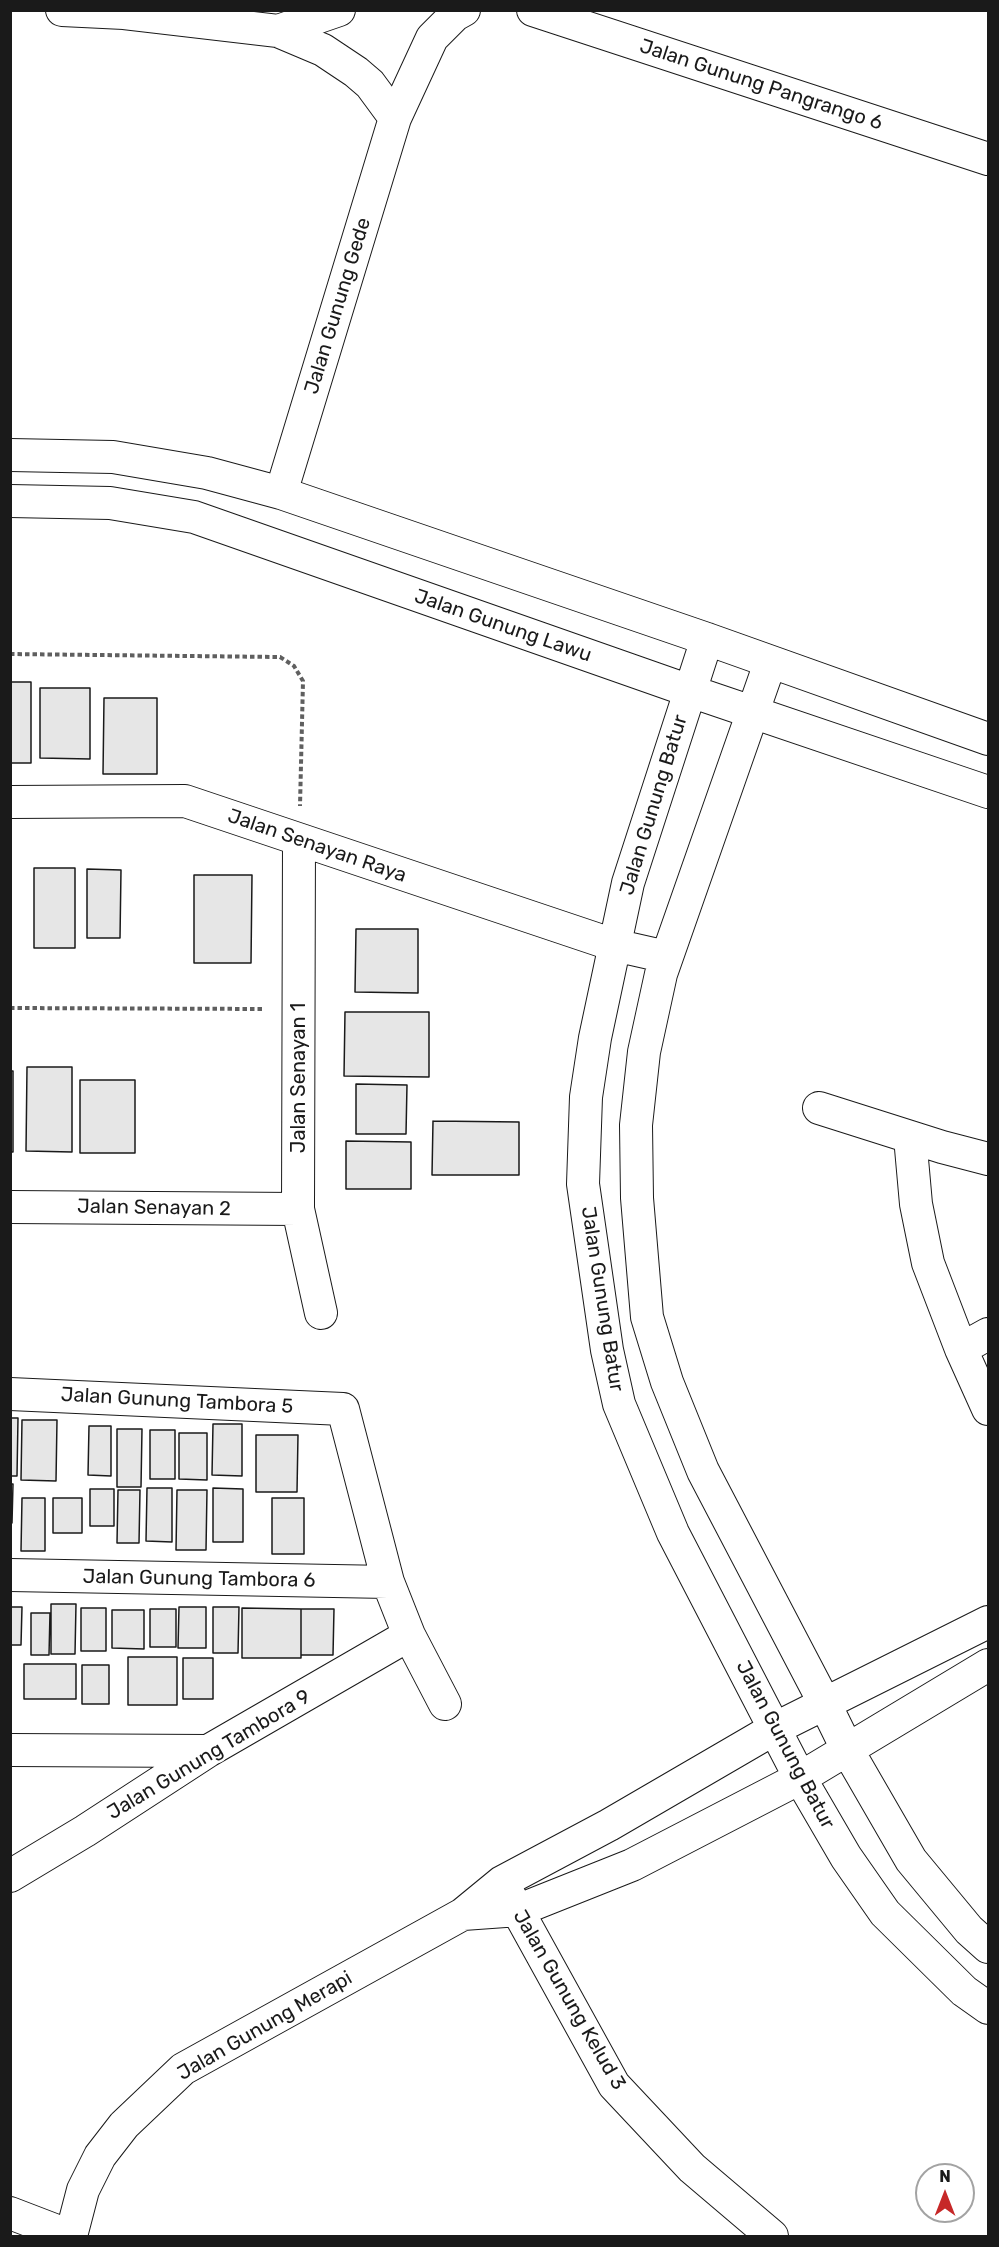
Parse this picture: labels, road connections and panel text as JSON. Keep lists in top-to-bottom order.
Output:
{
  "streets": {
    "street": [
      "Jalan Gunung Pangrango 6",
      "Jalan Gunung Gede",
      "Jalan Gunung Lawu",
      "Jalan Gunung Batur",
      "Jalan Senayan Raya",
      "Jalan Senayan 1",
      "Jalan Senayan 2",
      "Jalan Gunung Tambora 5",
      "Jalan Gunung Tambora 6",
      "Jalan Gunung Tambora 9",
      "Jalan Gunung Kelud 3",
      "Jalan Gunung Merapi"
    ]
  },
  "crossings": [
    ["Jalan Gunung Lawu", "Jalan Gunung Batur"],
    ["Jalan Gunung Batur", "Jalan Senayan Raya"],
    ["Jalan Gunung Batur", "Jalan Gunung Merapi"],
    ["Jalan Senayan Raya", "Jalan Senayan 1"],
    ["Jalan Senayan 1", "Jalan Senayan 2"],
    ["Jalan Gunung Tambora 5", "Jalan Gunung Tambora 6"],
    ["Jalan Gunung Kelud 3", "Jalan Gunung Merapi"]
  ],
  "north": "top"
}
